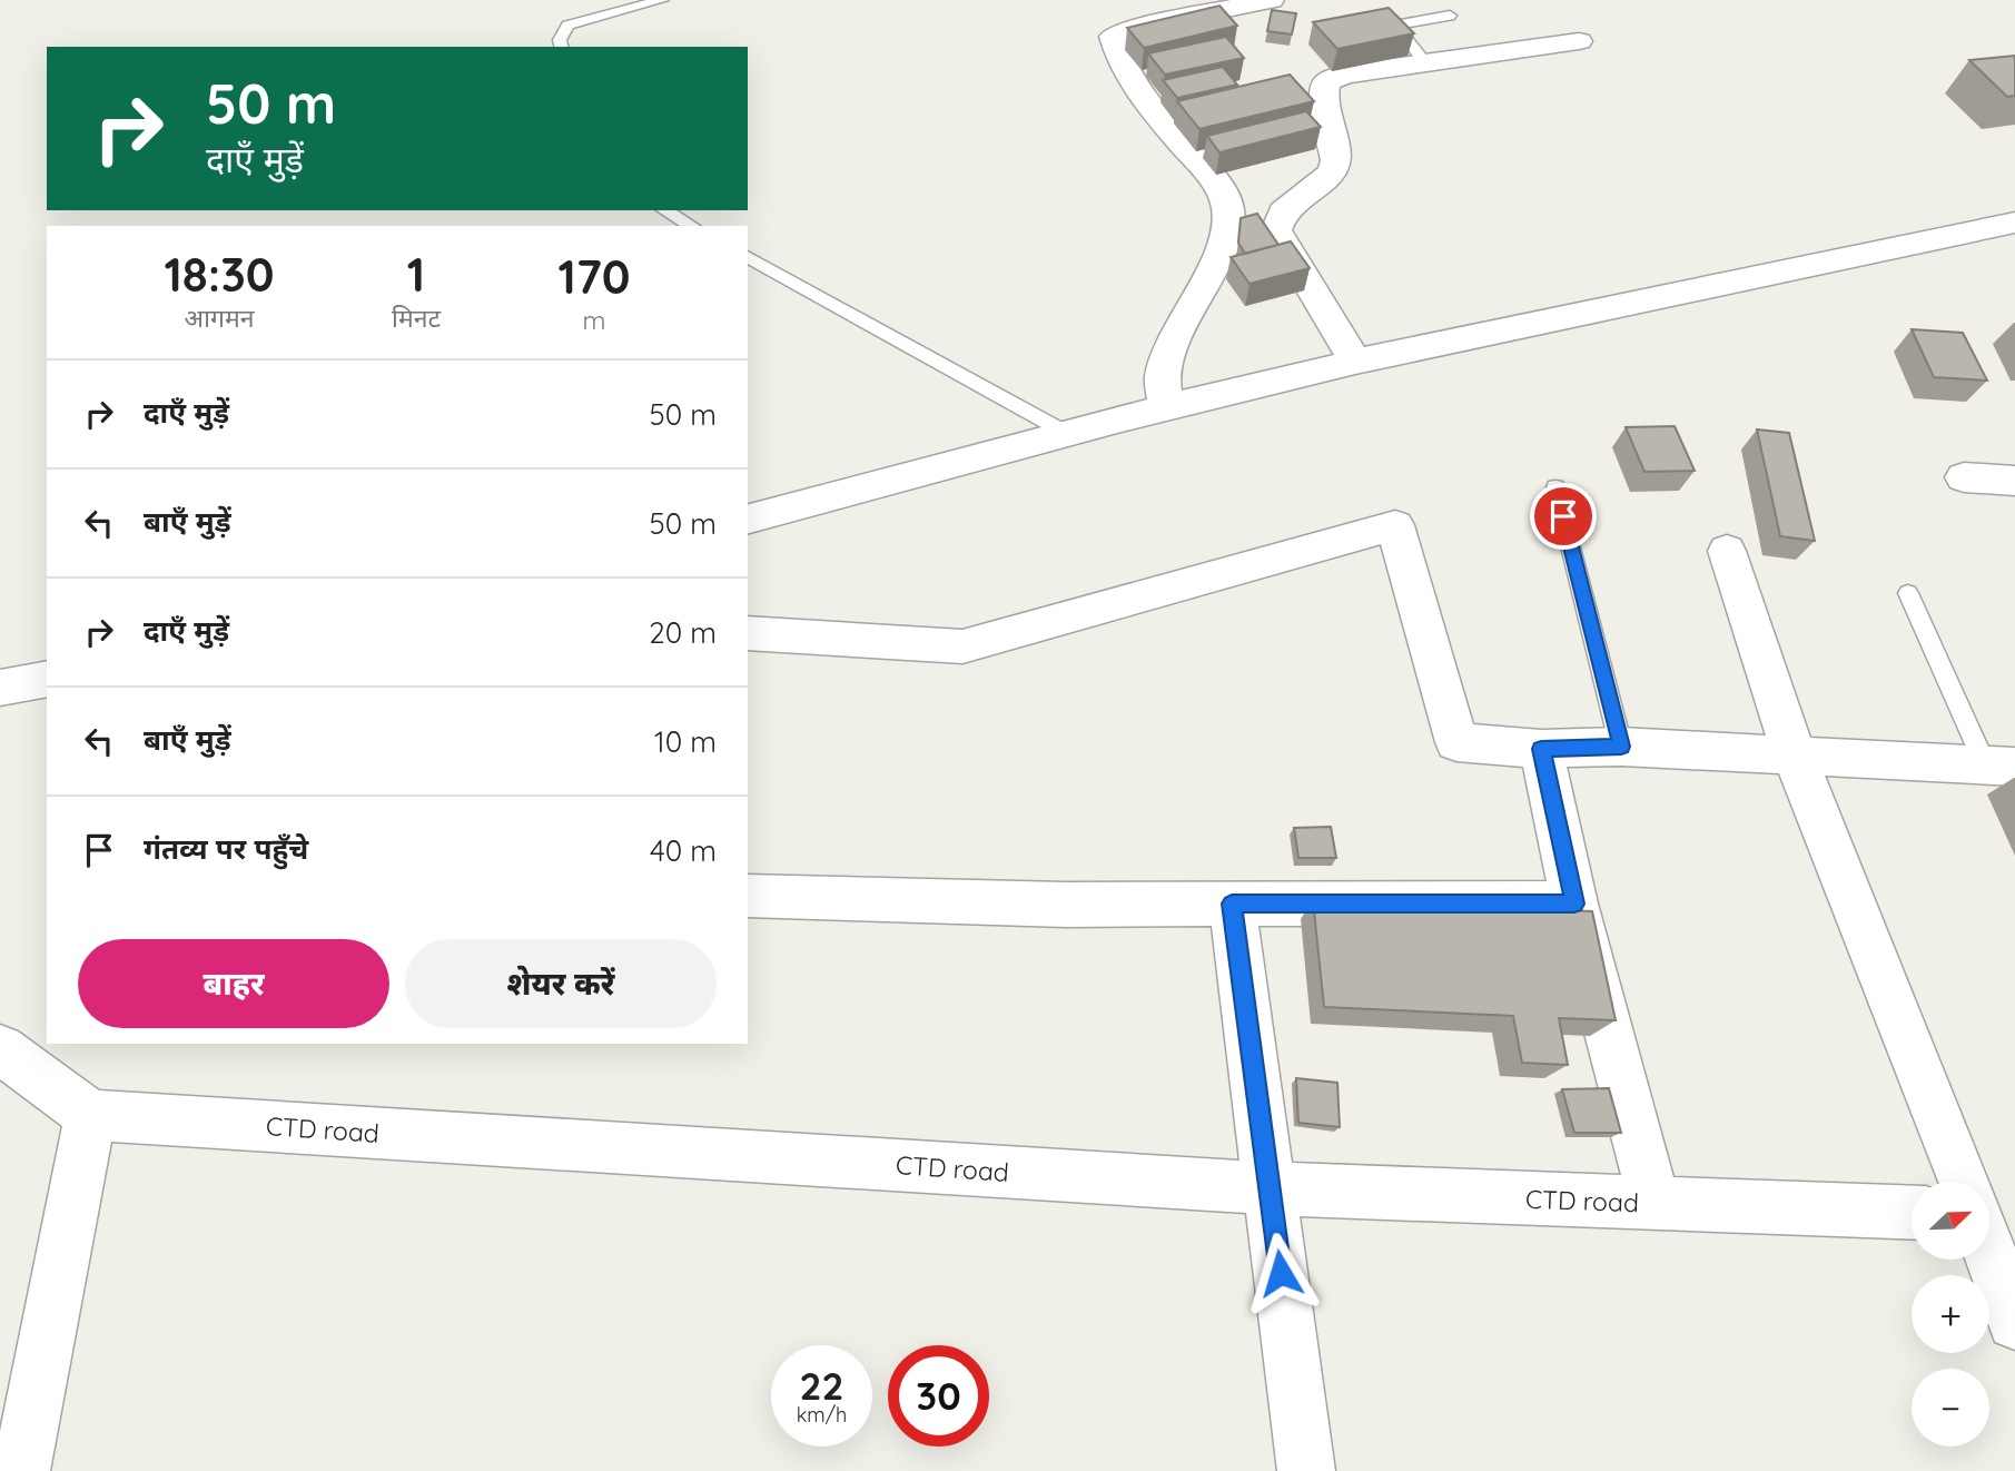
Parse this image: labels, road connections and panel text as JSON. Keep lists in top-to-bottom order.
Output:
{
  "streets": {
    "street": ["CTD road"]
  },
  "north": "top right",
  "page": {
    "turn": ["50 m", "दाएँ मुड़ें"],
    "eta": [
      "18:30",
      "आगमन",
      "1",
      "मिनट",
      "170",
      "m"
    ],
    "list": [
      {
        "name": "दाएँ मुड़ें",
        "value": "50 m"
      },
      {
        "name": "बाएँ मुड़ें",
        "value": "50 m"
      },
      {
        "name": "दाएँ मुड़ें",
        "value": "20 m"
      },
      {
        "name": "बाएँ मुड़ें",
        "value": "10 m"
      },
      {
        "name": "गंतव्य पर पहुँचे",
        "value": "40 m"
      }
    ],
    "buttons": ["बाहर", "शेयर करें"],
    "map_buttons": ["+", "−"],
    "speed": "22 km/h",
    "limit": "30"
  }
}
